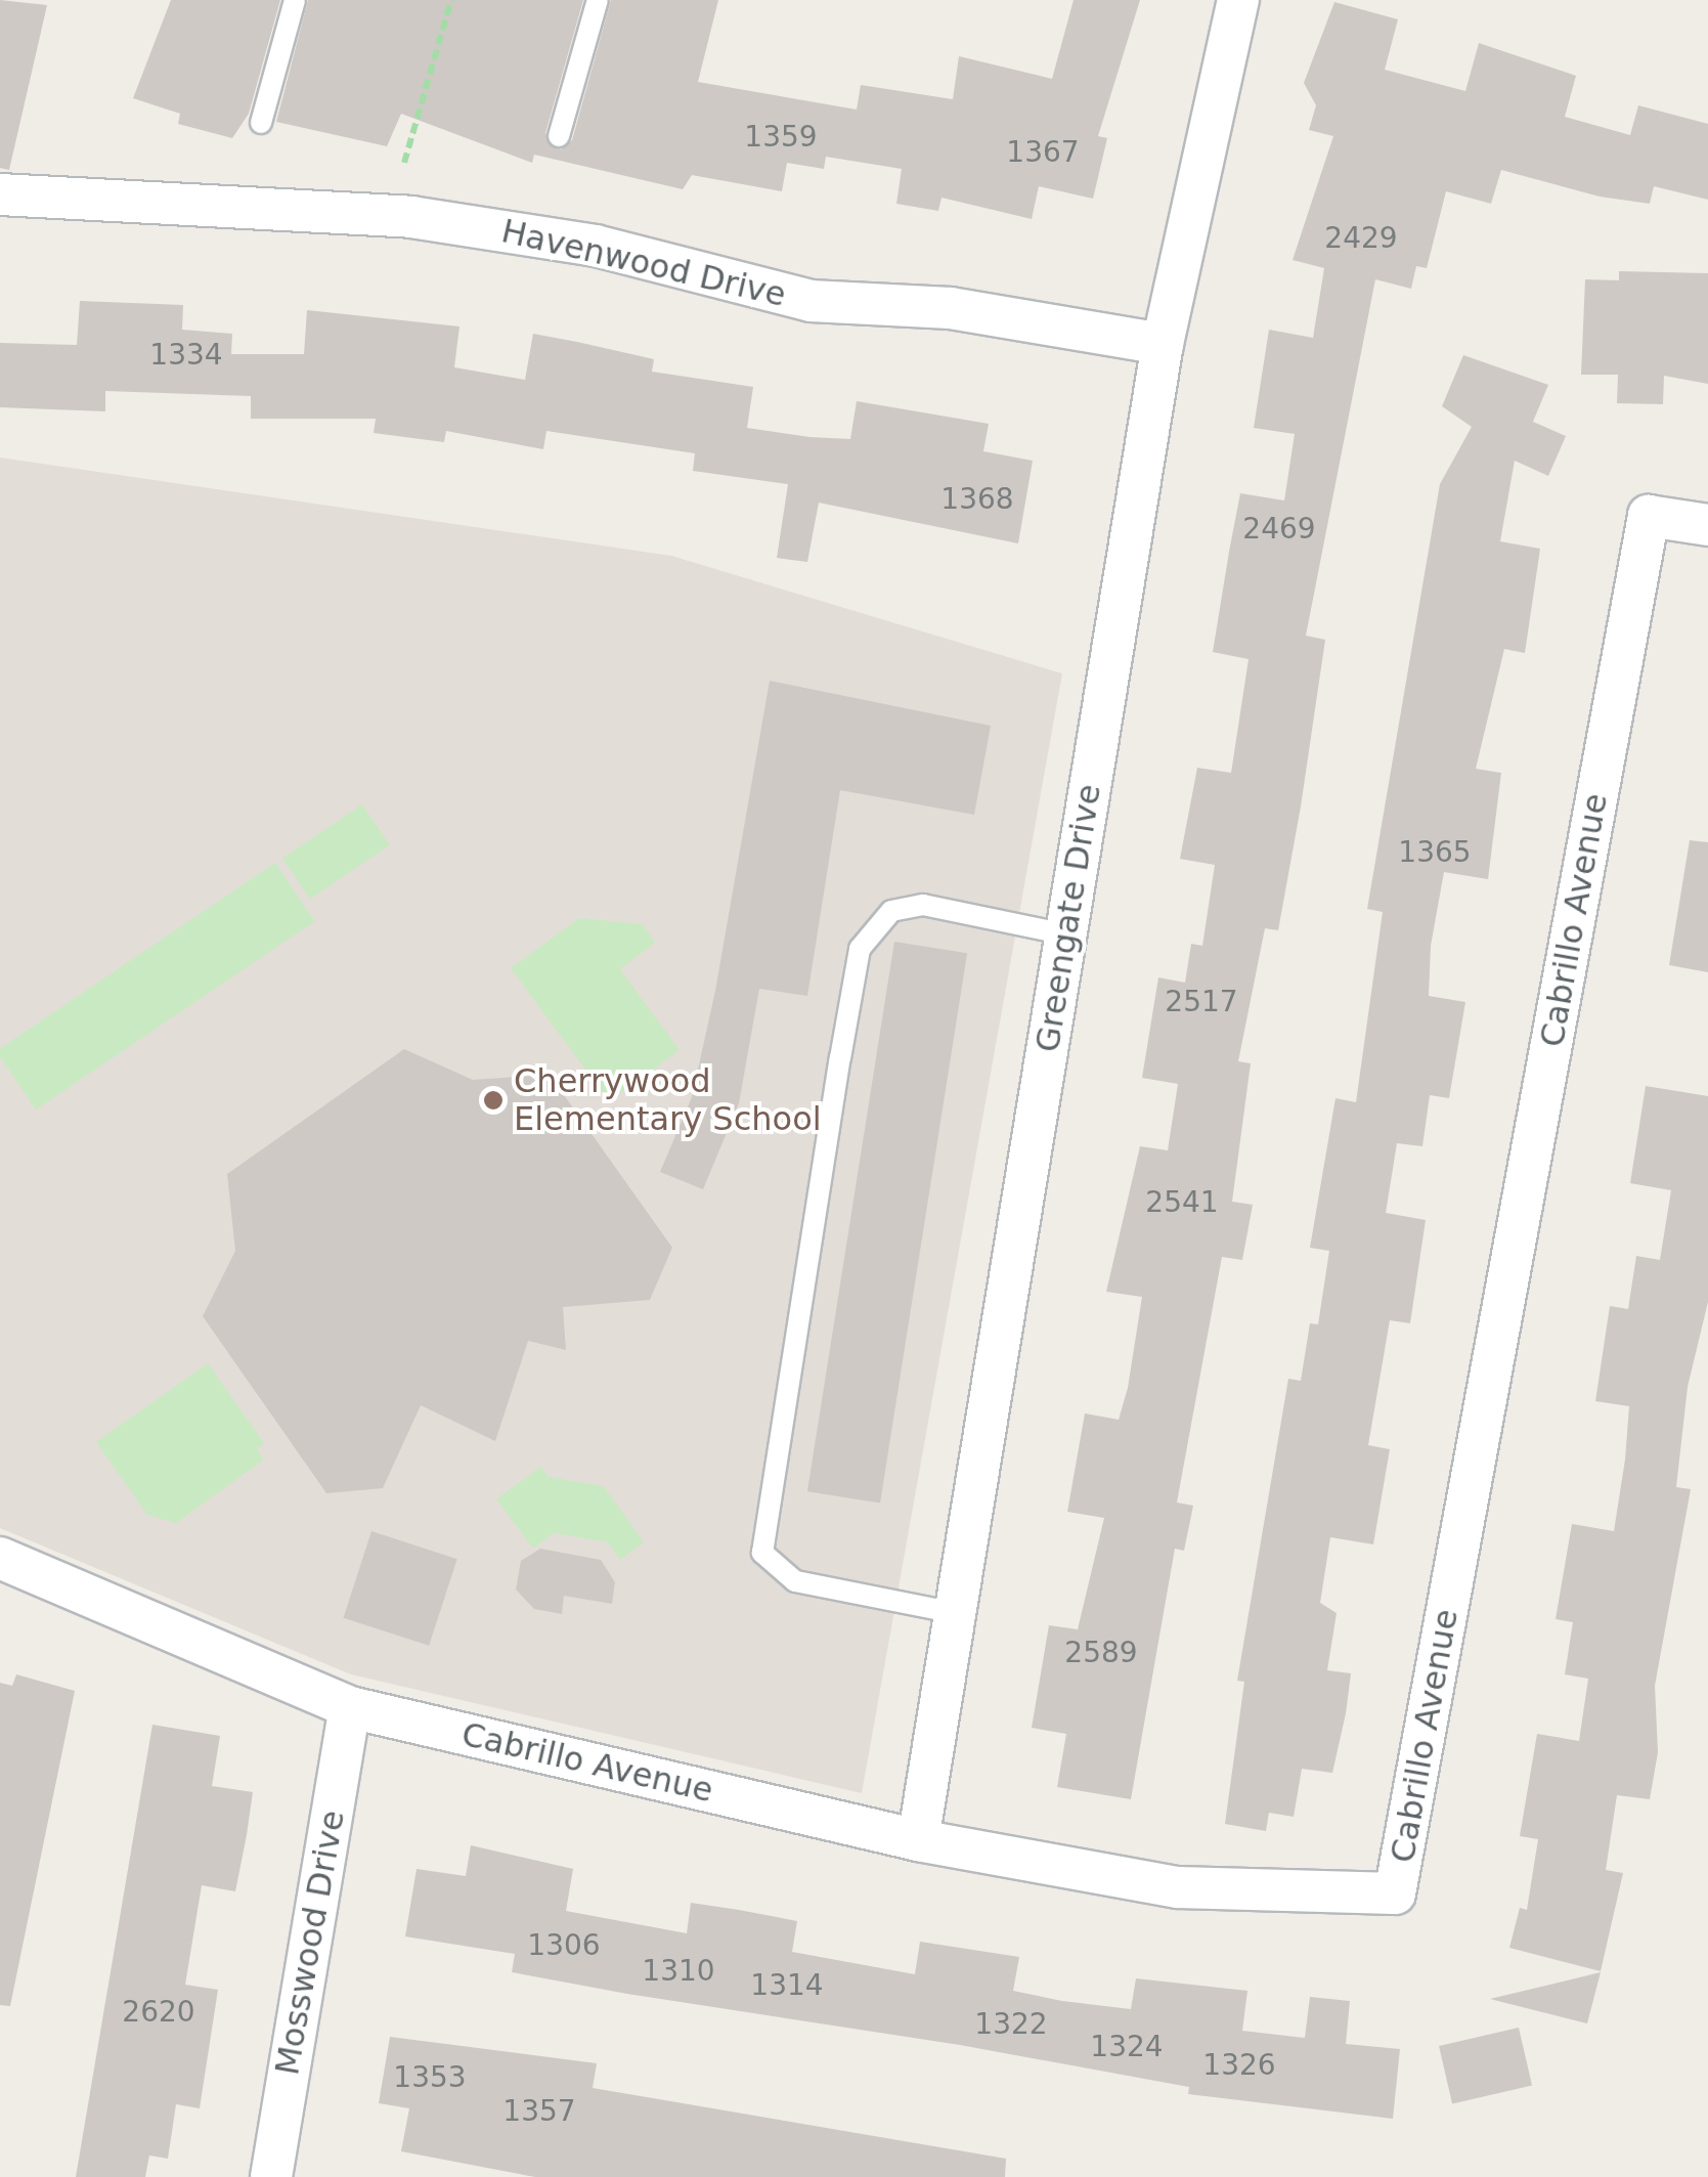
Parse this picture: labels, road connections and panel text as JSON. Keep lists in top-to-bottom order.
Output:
{
  "streets": {
    "street": [
      "Havenwood Drive",
      "Greengate Drive",
      "Cabrillo Avenue",
      "Mosswood Drive"
    ]
  },
  "crossings": [
    ["Havenwood Drive", "Greengate Drive"],
    ["Greengate Drive", "Cabrillo Avenue"],
    ["Cabrillo Avenue", "Mosswood Drive"]
  ],
  "places": ["Cherrywood Elementary School"],
  "house_numbers": [
    "1359",
    "1367",
    "2429",
    "1334",
    "1368",
    "2469",
    "1365",
    "2517",
    "2541",
    "2589",
    "1306",
    "1310",
    "1314",
    "2620",
    "1322",
    "1324",
    "1326",
    "1353",
    "1357"
  ]
}
